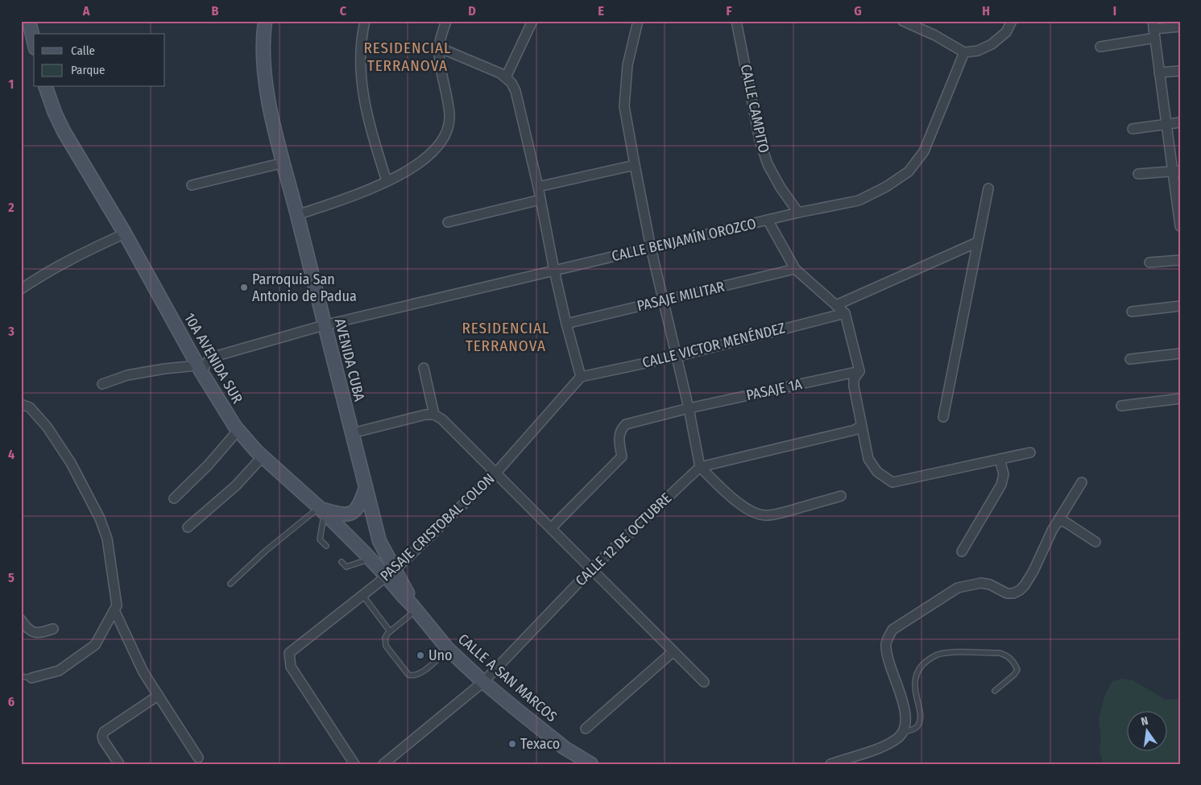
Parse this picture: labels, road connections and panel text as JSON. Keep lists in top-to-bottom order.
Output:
{
  "streets": {
    "main road": ["10A AVENIDA SUR", "AVENIDA CUBA", "CALLE A SAN MARCOS"],
    "street": [
      "CALLE CAMPITO",
      "CALLE BENJAMÍN OROZCO",
      "PASAJE MILITAR",
      "CALLE VICTOR MENÉNDEZ",
      "PASAJE 1A",
      "PASAJE CRISTOBAL COLON",
      "CALLE 12 DE OCTUBRE"
    ]
  },
  "crossings": [
    ["CALLE CAMPITO", "CALLE BENJAMÍN OROZCO"],
    ["CALLE BENJAMÍN OROZCO", "10A AVENIDA SUR"],
    ["CALLE BENJAMÍN OROZCO", "AVENIDA CUBA"],
    ["CALLE VICTOR MENÉNDEZ", "PASAJE CRISTOBAL COLON"],
    ["10A AVENIDA SUR", "AVENIDA CUBA"],
    ["10A AVENIDA SUR", "PASAJE CRISTOBAL COLON"],
    ["AVENIDA CUBA", "PASAJE CRISTOBAL COLON"],
    ["AVENIDA CUBA", "CALLE A SAN MARCOS"],
    ["CALLE 12 DE OCTUBRE", "CALLE A SAN MARCOS"]
  ],
  "districts": ["RESIDENCIAL TERRANOVA", "RESIDENCIAL TERRANOVA"],
  "places": ["Parroquia San Antonio de Padua", "Uno", "Texaco"],
  "legend": ["Calle", "Parque"],
  "north": "top",
  "grid": {
    "columns": [
      "A",
      "B",
      "C",
      "D",
      "E",
      "F",
      "G",
      "H",
      "I"
    ],
    "rows": [
      "1",
      "2",
      "3",
      "4",
      "5",
      "6"
    ]
  }
}
